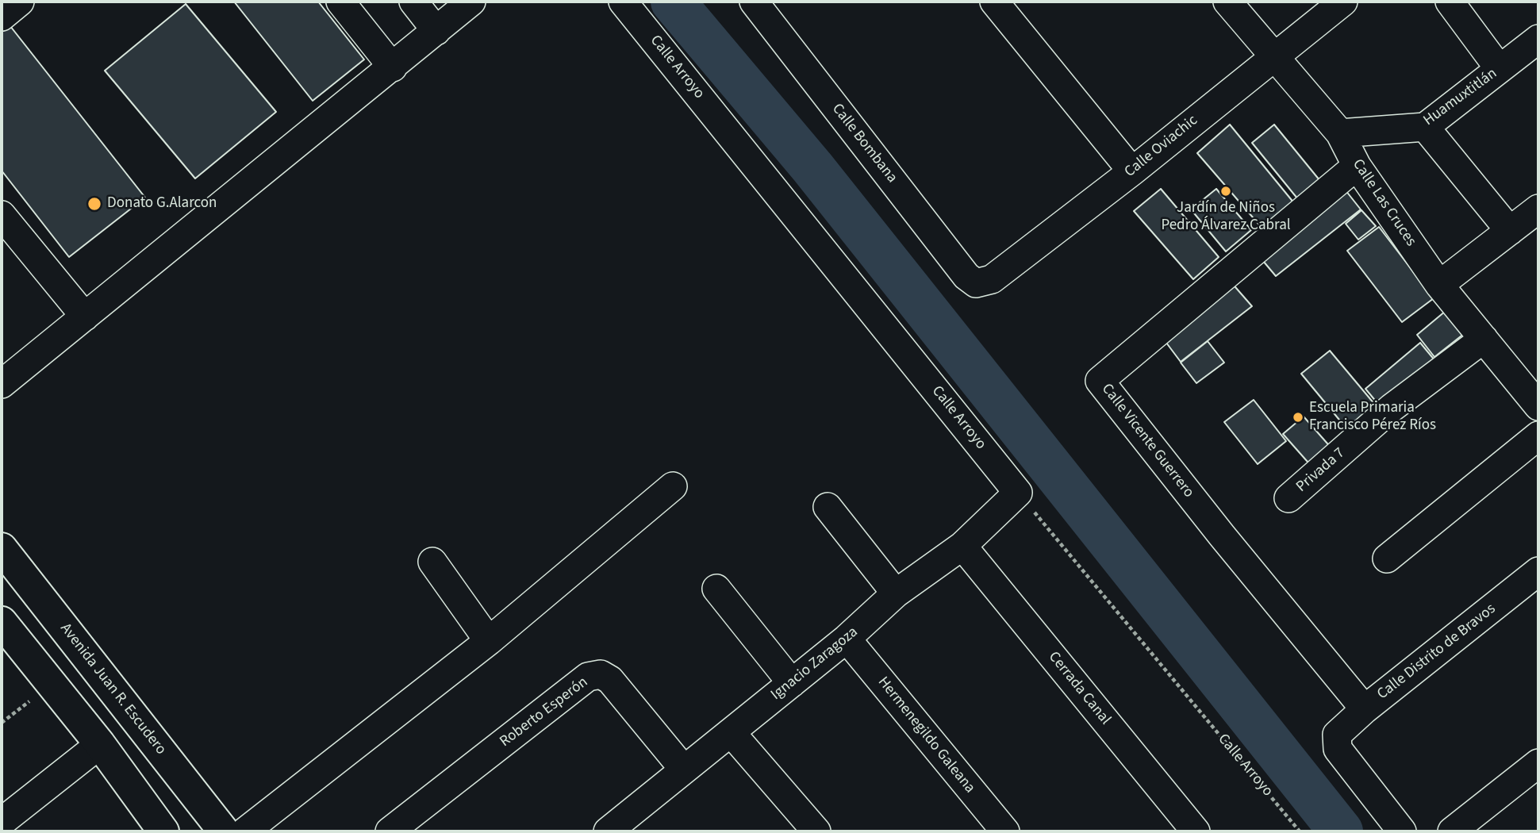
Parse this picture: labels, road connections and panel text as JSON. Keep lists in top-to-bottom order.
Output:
{
  "streets": {
    "main road": ["Avenida Juan R. Escudero"],
    "street": [
      "Calle Arroyo",
      "Huamuxtitlán",
      "Calle Bombana",
      "Calle Oviachic",
      "Calle Las Cruces",
      "Calle Vicente Guerrero",
      "Privada 7",
      "Calle Distrito de Bravos",
      "Ignacio Zaragoza",
      "Cerrada Canal",
      "Roberto Esperón",
      "Hermenegildo Galeana"
    ]
  },
  "crossings": [
    ["Calle Arroyo", "Ignacio Zaragoza"],
    ["Huamuxtitlán", "Calle Las Cruces"],
    ["Calle Bombana", "Calle Oviachic"],
    ["Calle Oviachic", "Calle Las Cruces"],
    ["Calle Las Cruces", "Calle Vicente Guerrero"],
    ["Calle Las Cruces", "Privada 7"],
    ["Calle Vicente Guerrero", "Calle Distrito de Bravos"],
    ["Ignacio Zaragoza", "Cerrada Canal"],
    ["Ignacio Zaragoza", "Roberto Esperón"],
    ["Ignacio Zaragoza", "Hermenegildo Galeana"]
  ],
  "places": ["Jardín de Niños Pedro Álvarez Cabral", "Donato G.Alarcon", "Escuela Primaria Francisco Pérez Ríos"]
}
